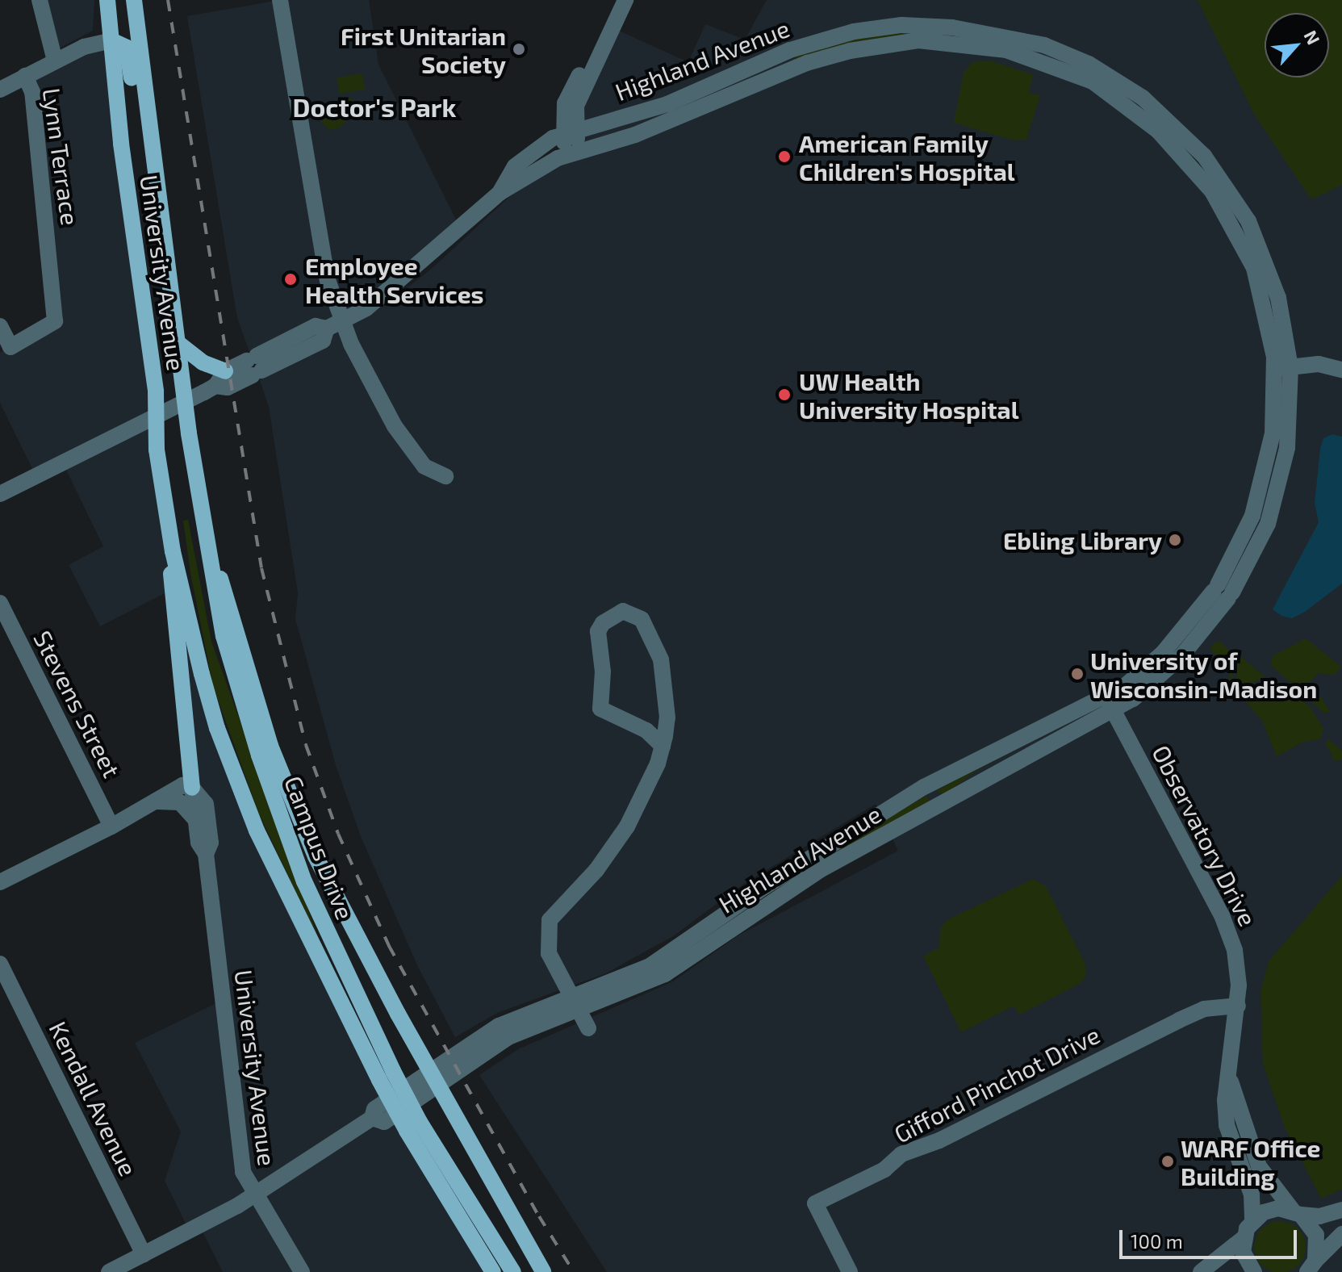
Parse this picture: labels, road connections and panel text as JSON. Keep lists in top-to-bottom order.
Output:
{
  "streets": {
    "main road": ["University Avenue", "Campus Drive"],
    "street": [
      "Highland Avenue",
      "Lynn Terrace",
      "Stevens Street",
      "Observatory Drive",
      "Gifford Pinchot Drive",
      "Kendall Avenue"
    ]
  },
  "crossings": [
    ["Highland Avenue", "University Avenue"],
    ["Highland Avenue", "Observatory Drive"],
    ["Highland Avenue", "Kendall Avenue"],
    ["University Avenue", "Campus Drive"],
    ["Observatory Drive", "Gifford Pinchot Drive"]
  ],
  "districts": ["Doctor's Park"],
  "places": [
    "First Unitarian Society",
    "American Family Children's Hospital",
    "Employee Health Services",
    "UW Health University Hospital",
    "Ebling Library",
    "University of Wisconsin-Madison",
    "WARF Office Building"
  ],
  "scale_bar": "100 m",
  "north": "top right"
}
